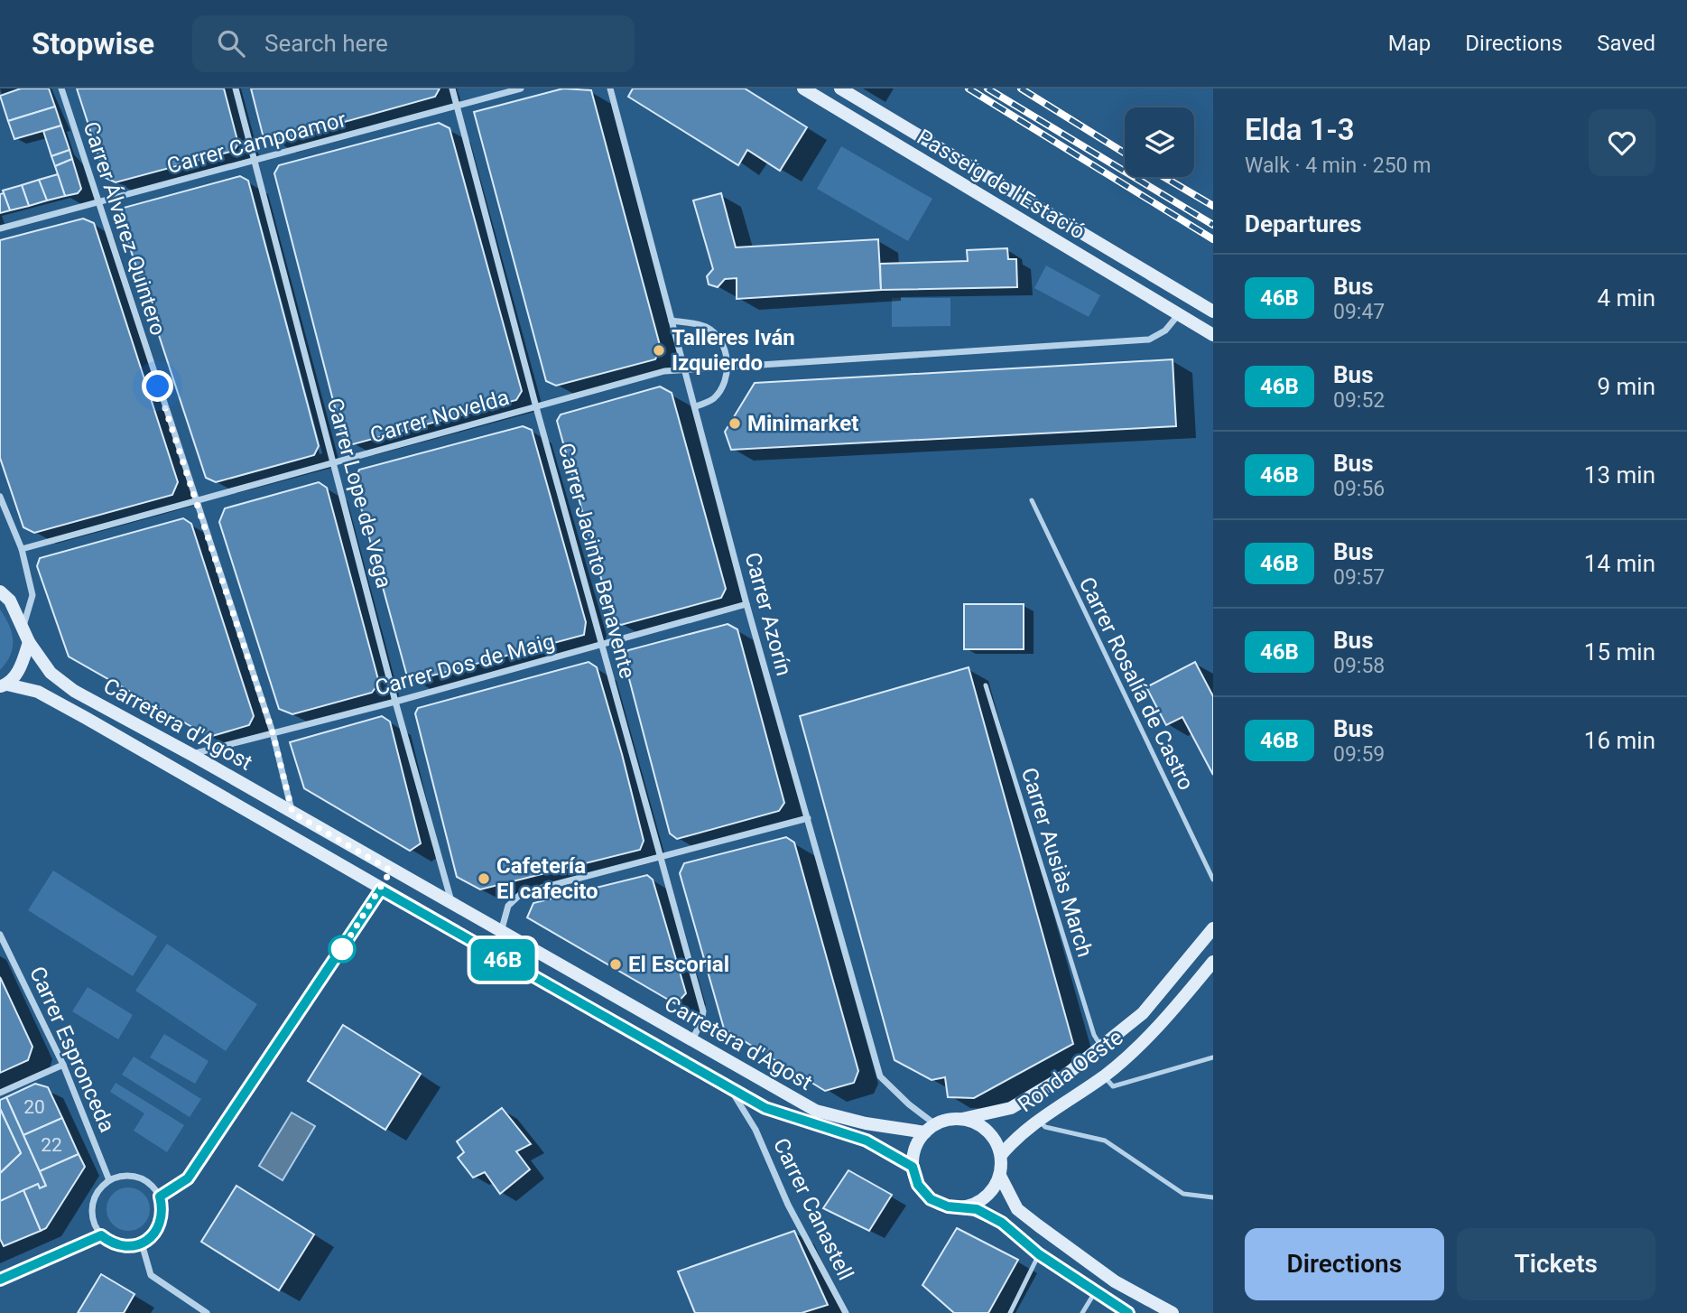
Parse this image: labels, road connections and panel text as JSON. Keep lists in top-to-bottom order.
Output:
{
  "streets": {
    "main road": ["Passeig de l'Estació", "Carretera d'Agost", "Ronda Oeste"],
    "street": [
      "Carrer Campoamor",
      "Carrer Álvarez Quintero",
      "Carrer Novelda",
      "Carrer Lope de Vega",
      "Carrer Jacinto Benavente",
      "Carrer Azorín",
      "Carrer Dos de Maig",
      "Carrer Espronceda",
      "Carrer Canastell"
    ],
    "lane": ["Carrer Rosalía de Castro", "Carrer Ausiàs March"]
  },
  "crossings": [
    ["Carrer Campoamor", "Carrer Álvarez Quintero"],
    ["Carrer Campoamor", "Carrer Lope de Vega"],
    ["Carrer Campoamor", "Carrer Jacinto Benavente"],
    ["Passeig de l'Estació", "Carrer Novelda"],
    ["Carrer Álvarez Quintero", "Carrer Novelda"],
    ["Carrer Álvarez Quintero", "Carrer Dos de Maig"],
    ["Carrer Álvarez Quintero", "Carretera d'Agost"],
    ["Carrer Novelda", "Carrer Lope de Vega"],
    ["Carrer Novelda", "Carrer Jacinto Benavente"],
    ["Carrer Novelda", "Carrer Azorín"],
    ["Carrer Lope de Vega", "Carrer Dos de Maig"],
    ["Carrer Lope de Vega", "Carretera d'Agost"],
    ["Carrer Jacinto Benavente", "Carrer Dos de Maig"],
    ["Carrer Jacinto Benavente", "Carretera d'Agost"],
    ["Carrer Azorín", "Carrer Dos de Maig"],
    ["Carrer Azorín", "Carretera d'Agost"],
    ["Carrer Azorín", "Ronda Oeste"],
    ["Carrer Dos de Maig", "Carretera d'Agost"],
    ["Carretera d'Agost", "Ronda Oeste"],
    ["Carretera d'Agost", "Carrer Canastell"],
    ["Carrer Ausiàs March", "Ronda Oeste"]
  ],
  "places": [
    "Talleres Iván Izquierdo",
    "Minimarket",
    "Cafetería El cafecito",
    "El Escorial"
  ],
  "lines": ["bus line 46B"],
  "house_numbers": ["20", "22"],
  "page": {
    "header": "Stopwise",
    "search": "Search here",
    "nav": ["Map", "Directions", "Saved"],
    "on_map": "46B",
    "heading": [
      ["Elda 1-3", "Walk · 4 min · 250 m"],
      "Departures"
    ],
    "list": [
      {
        "mark": "46B",
        "name": "Bus",
        "note": "09:47",
        "value": "4 min"
      },
      {
        "mark": "46B",
        "name": "Bus",
        "note": "09:52",
        "value": "9 min"
      },
      {
        "mark": "46B",
        "name": "Bus",
        "note": "09:56",
        "value": "13 min"
      },
      {
        "mark": "46B",
        "name": "Bus",
        "note": "09:57",
        "value": "14 min"
      },
      {
        "mark": "46B",
        "name": "Bus",
        "note": "09:58",
        "value": "15 min"
      },
      {
        "mark": "46B",
        "name": "Bus",
        "note": "09:59",
        "value": "16 min"
      }
    ],
    "buttons": ["Directions", "Tickets"]
  }
}
